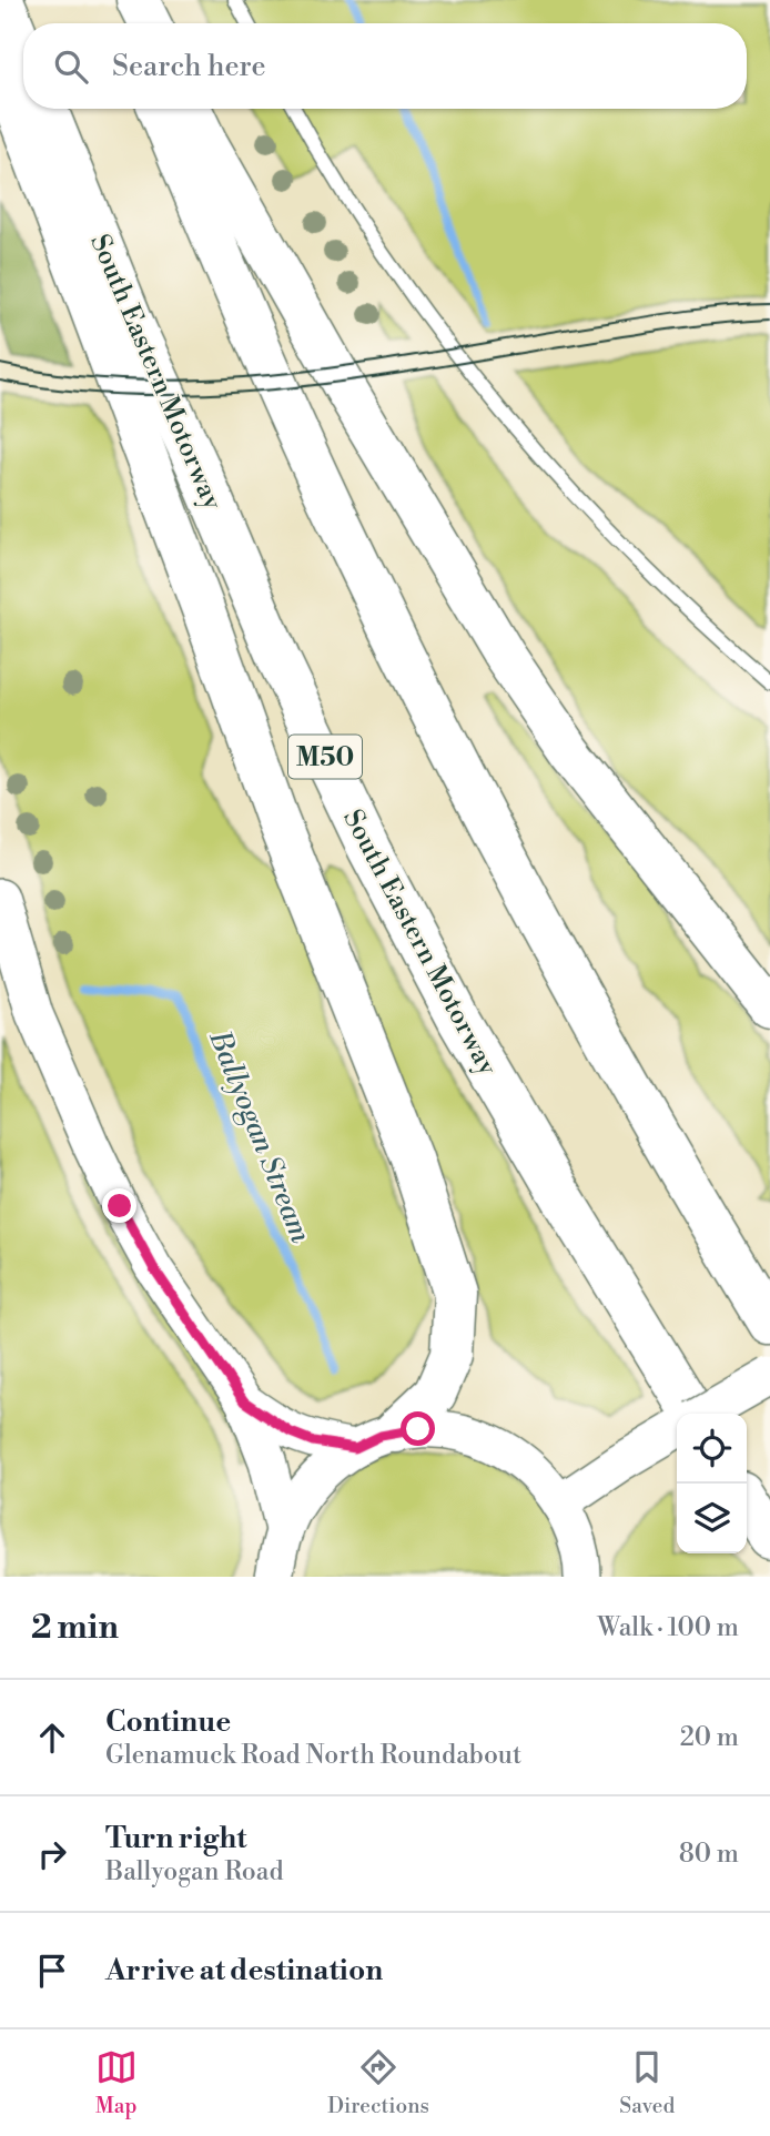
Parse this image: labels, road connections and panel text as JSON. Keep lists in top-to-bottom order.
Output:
{
  "streets": {
    "highway": ["South Eastern Motorway", "M50"]
  },
  "water": ["Ballyogan Stream"],
  "page": {
    "search": "Search here",
    "heading": ["2 min", "Walk · 100 m"],
    "list": [
      ["Continue", "Glenamuck Road North Roundabout", "20 m"],
      ["Turn right", "Ballyogan Road", "80 m"],
      "Arrive at destination"
    ],
    "nav": ["Map", "Directions", "Saved"]
  }
}
